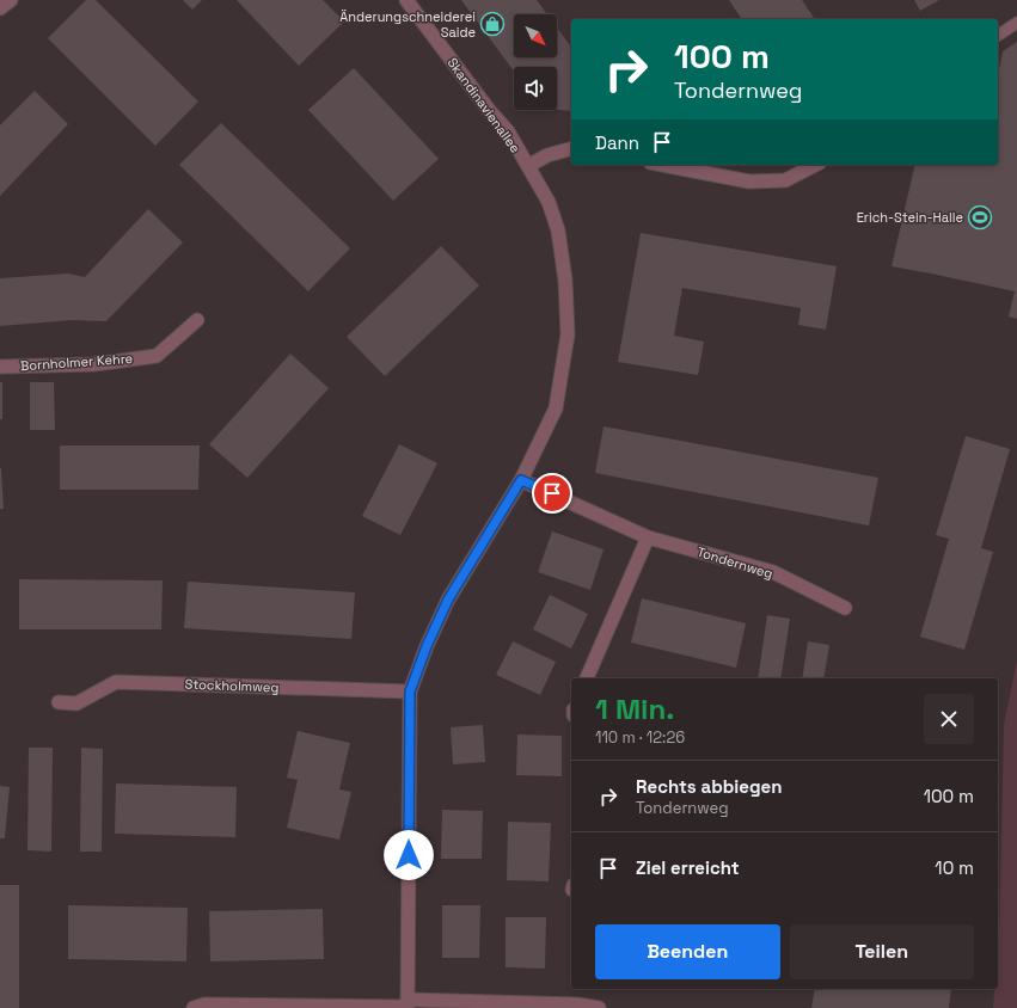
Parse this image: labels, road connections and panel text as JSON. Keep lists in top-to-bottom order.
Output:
{
  "streets": {
    "street": [
      "Skandinavienallee",
      "Bornholmer Kehre",
      "Tondernweg",
      "Stockholmweg"
    ]
  },
  "crossings": [
    ["Skandinavienallee", "Tondernweg"],
    ["Skandinavienallee", "Stockholmweg"]
  ],
  "places": {
    "shop": ["Änderungschneiderei Saide"],
    "sports": ["Erich-Stein-Halle"]
  },
  "north": "bottom right",
  "page": {
    "turn": ["100 m", "Tondernweg"],
    "then": "Dann",
    "heading": ["1 Min.", "110 m · 12:26"],
    "list": [
      {
        "name": "Rechts abbiegen",
        "note": "Tondernweg",
        "value": "100 m"
      },
      {
        "name": "Ziel erreicht",
        "value": "10 m"
      }
    ],
    "buttons": ["Beenden", "Teilen"]
  }
}
